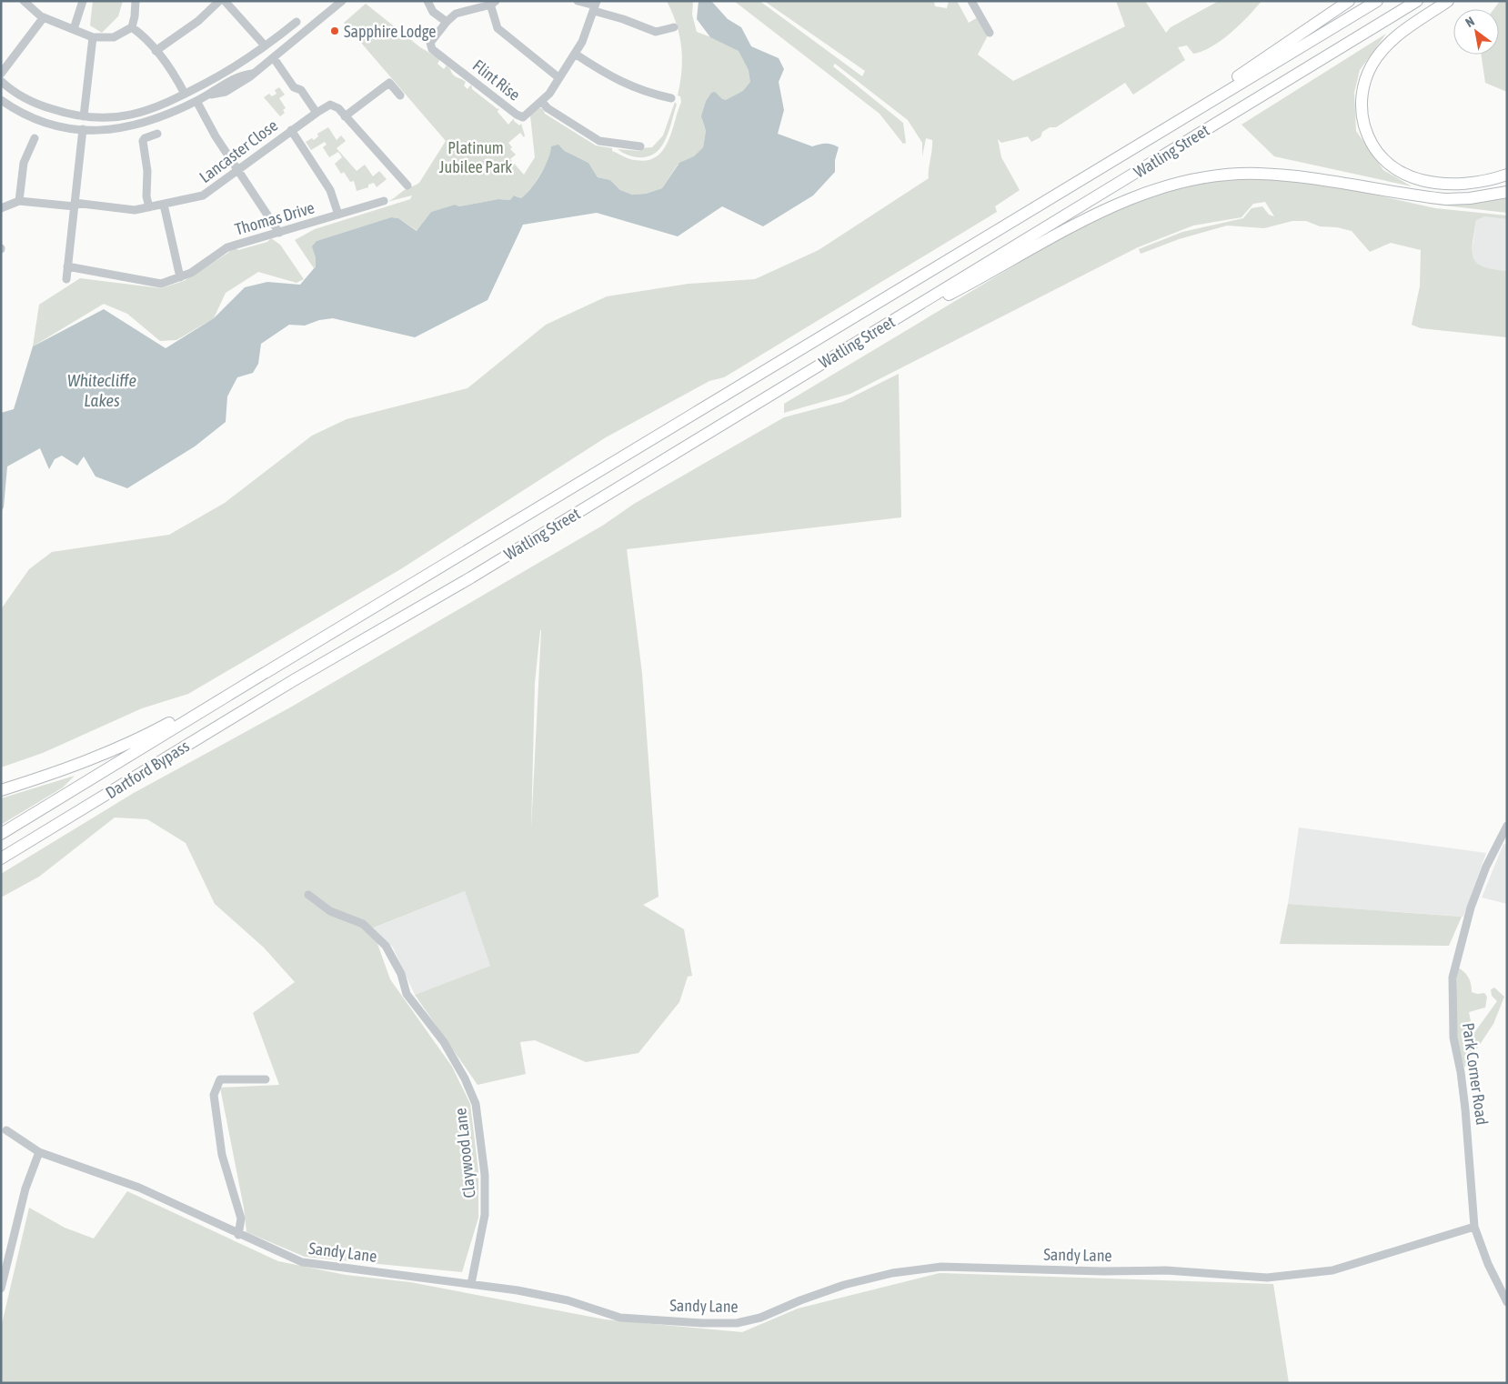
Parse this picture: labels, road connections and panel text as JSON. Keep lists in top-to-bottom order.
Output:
{
  "streets": {
    "highway": ["Watling Street", "Dartford Bypass"],
    "street": [
      "Flint Rise",
      "Lancaster Close",
      "Thomas Drive",
      "Park Corner Road",
      "Claywood Lane",
      "Sandy Lane"
    ]
  },
  "crossings": [
    ["Watling Street", "Dartford Bypass"],
    ["Park Corner Road", "Sandy Lane"],
    ["Claywood Lane", "Sandy Lane"]
  ],
  "water": ["Whitecliffe Lakes"],
  "parks": ["Platinum Jubilee Park"],
  "places": ["Sapphire Lodge"],
  "north": "top left"
}
